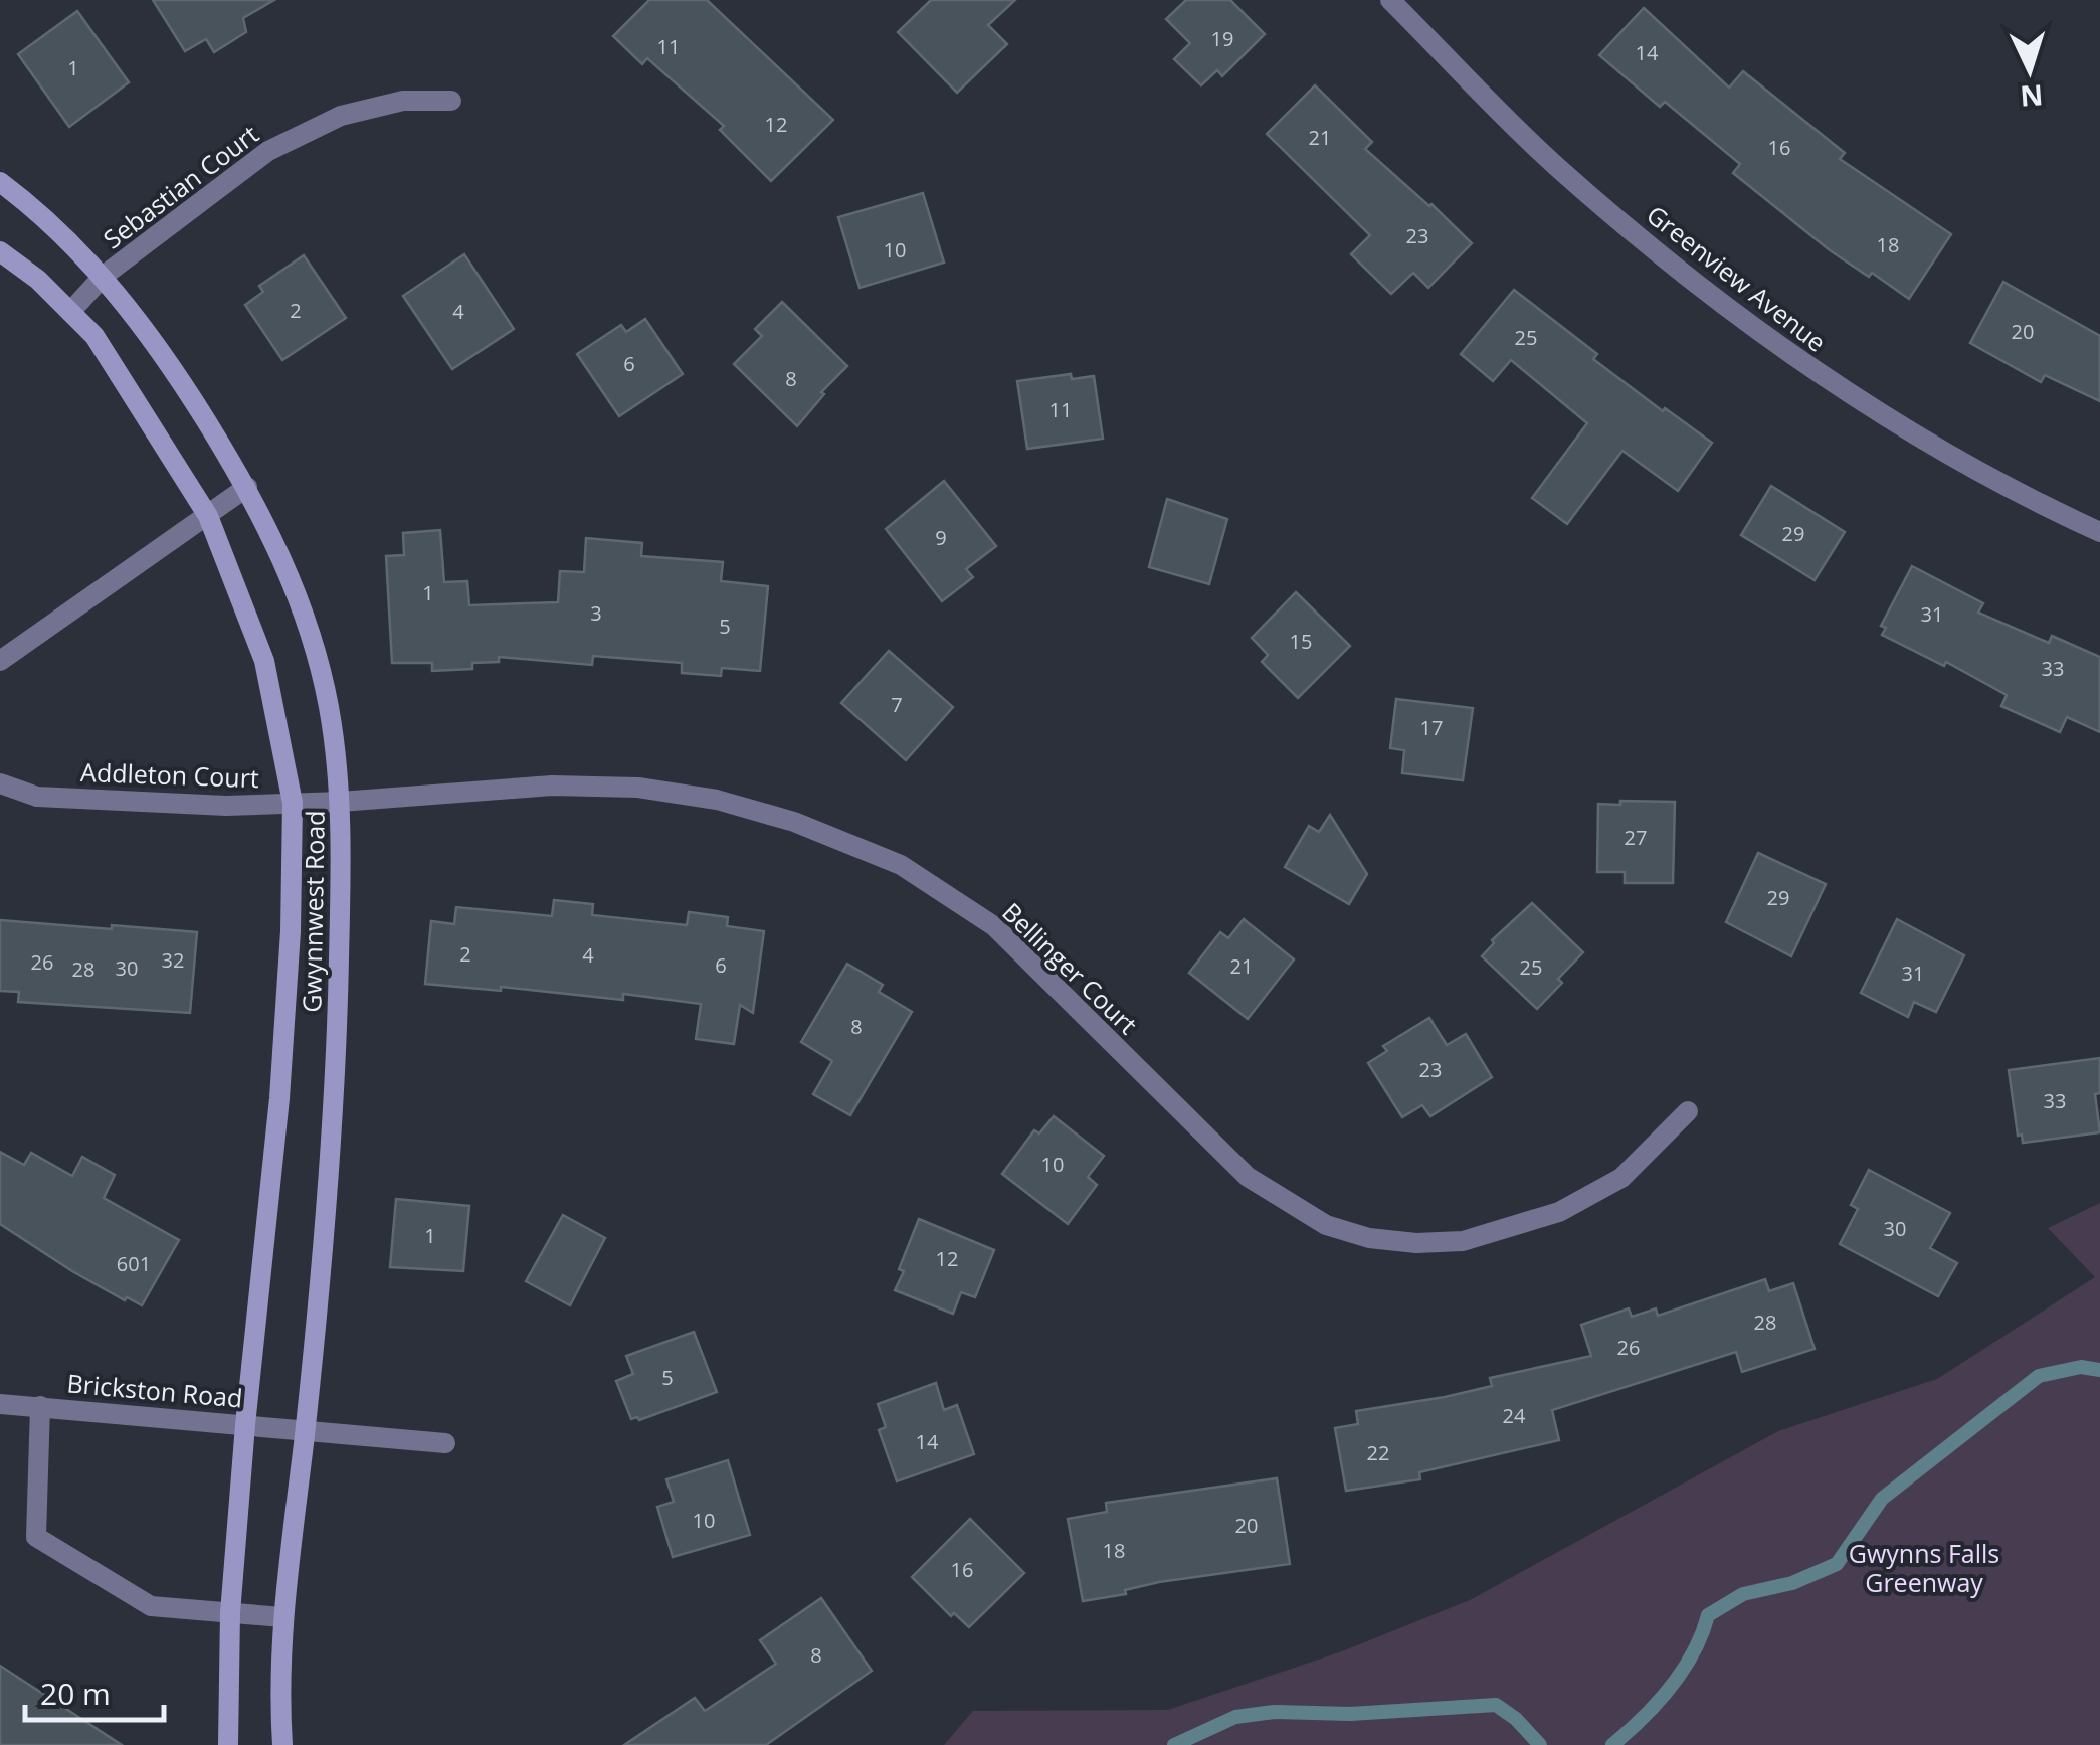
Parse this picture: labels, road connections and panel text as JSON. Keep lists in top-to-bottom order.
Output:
{
  "streets": {
    "street": [
      "Sebastian Court",
      "Greenview Avenue",
      "Addleton Court",
      "Gwynnwest Road",
      "Bellinger Court",
      "Brickston Road"
    ]
  },
  "crossings": [
    ["Sebastian Court", "Gwynnwest Road"],
    ["Addleton Court", "Gwynnwest Road"],
    ["Addleton Court", "Bellinger Court"],
    ["Gwynnwest Road", "Bellinger Court"],
    ["Gwynnwest Road", "Brickston Road"]
  ],
  "parks": ["Gwynns Falls Greenway"],
  "house_numbers": [
    "19",
    "11",
    "14",
    "1",
    "12",
    "21",
    "16",
    "23",
    "18",
    "10",
    "2",
    "4",
    "20",
    "25",
    "6",
    "8",
    "11",
    "29",
    "9",
    "1",
    "3",
    "31",
    "5",
    "15",
    "33",
    "7",
    "17",
    "27",
    "29",
    "2",
    "4",
    "32",
    "26",
    "6",
    "21",
    "25",
    "30",
    "28",
    "31",
    "8",
    "23",
    "33",
    "10",
    "30",
    "1",
    "12",
    "601",
    "28",
    "26",
    "5",
    "24",
    "14",
    "22",
    "10",
    "20",
    "18",
    "16",
    "8"
  ],
  "scale_bar": "20 m",
  "north": "bottom"
}
